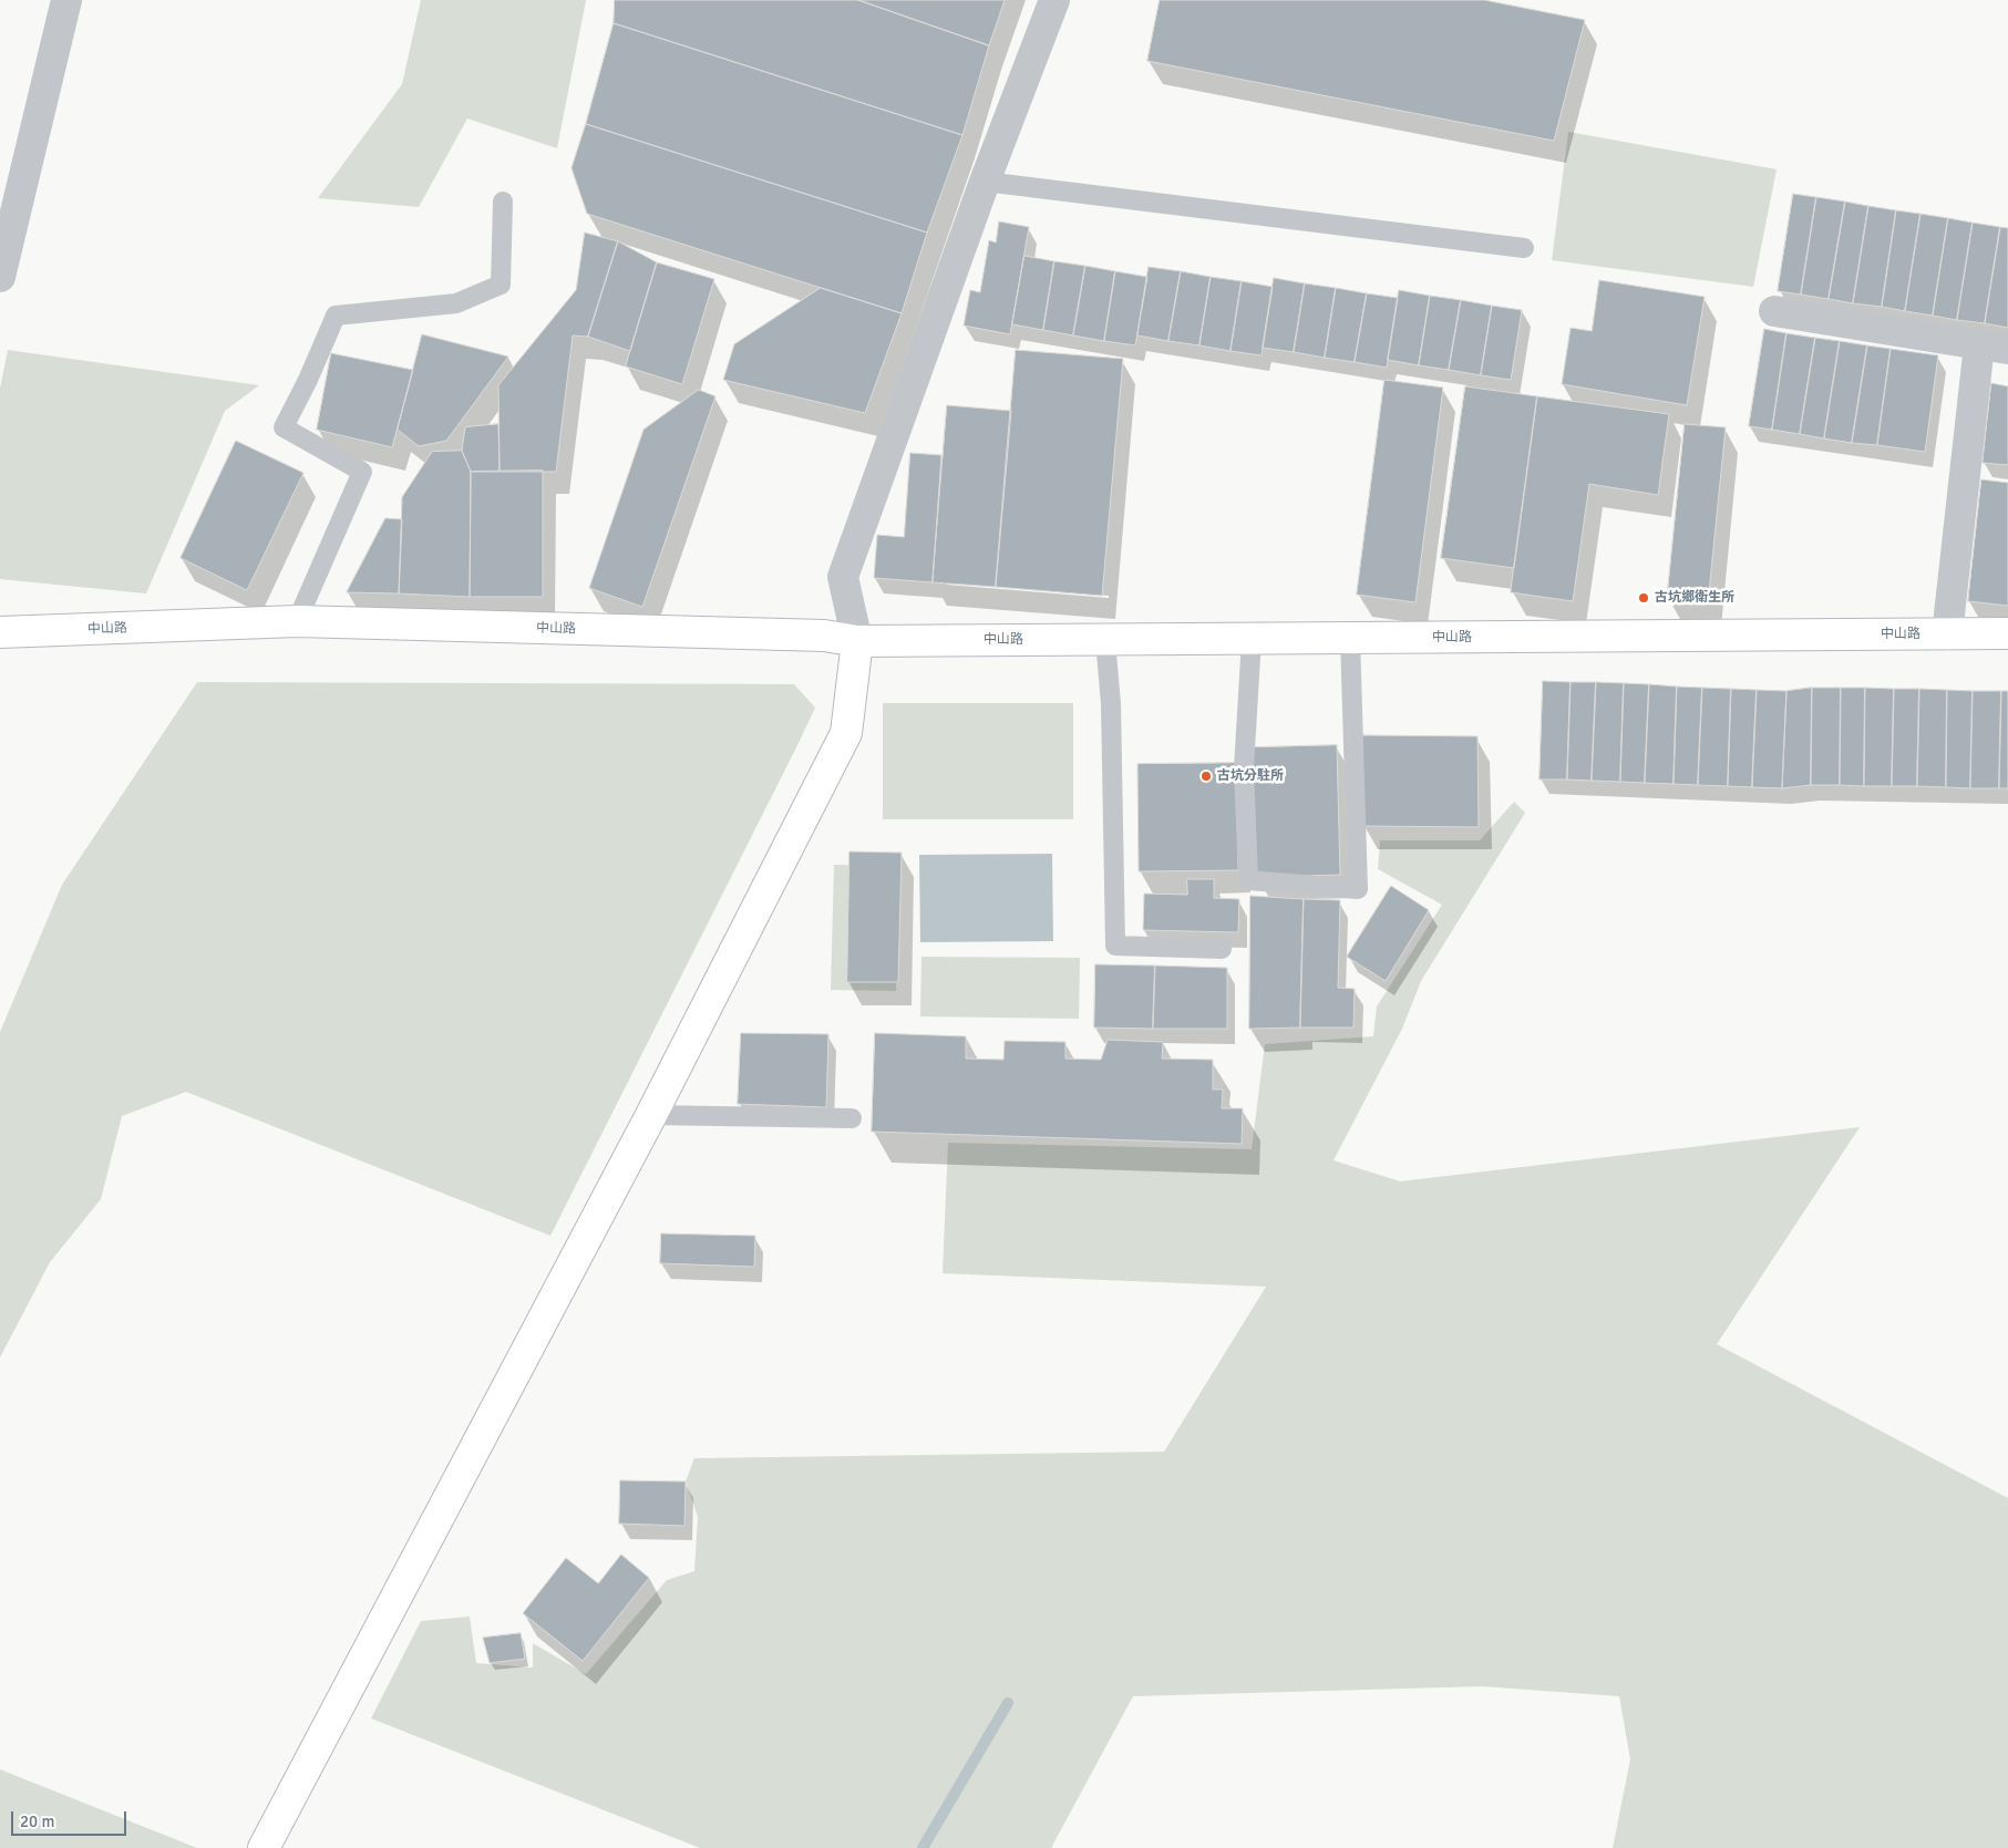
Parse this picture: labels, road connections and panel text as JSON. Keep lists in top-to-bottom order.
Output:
{
  "streets": {
    "main road": ["中山路"]
  },
  "places": ["古坑鄉衛生所", "古坑分駐所"],
  "scale_bar": "20 m"
}
